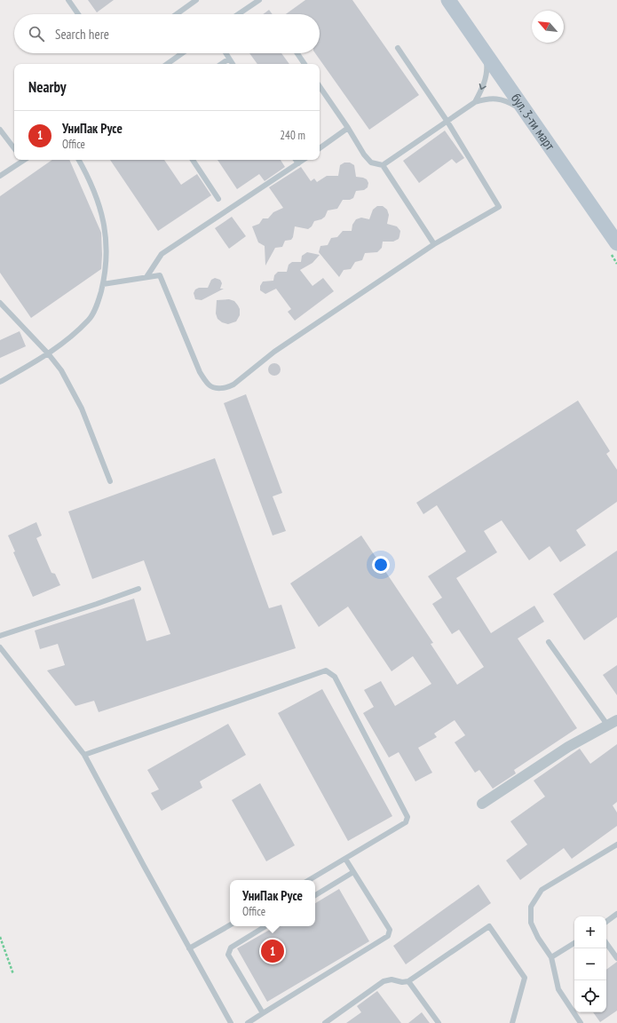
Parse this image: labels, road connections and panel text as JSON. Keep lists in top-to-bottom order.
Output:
{
  "streets": {
    "main road": ["бул. 3-ти март"]
  },
  "north": "top left",
  "page": {
    "search": "Search here",
    "heading": "Nearby",
    "list": [
      {
        "mark": "1",
        "name": "УниПак Русе",
        "note": "Office",
        "value": "240 m"
      }
    ],
    "popup": ["УниПак Русе", "Office"],
    "map_buttons": ["+", "−"],
    "pins": "1"
  }
}
